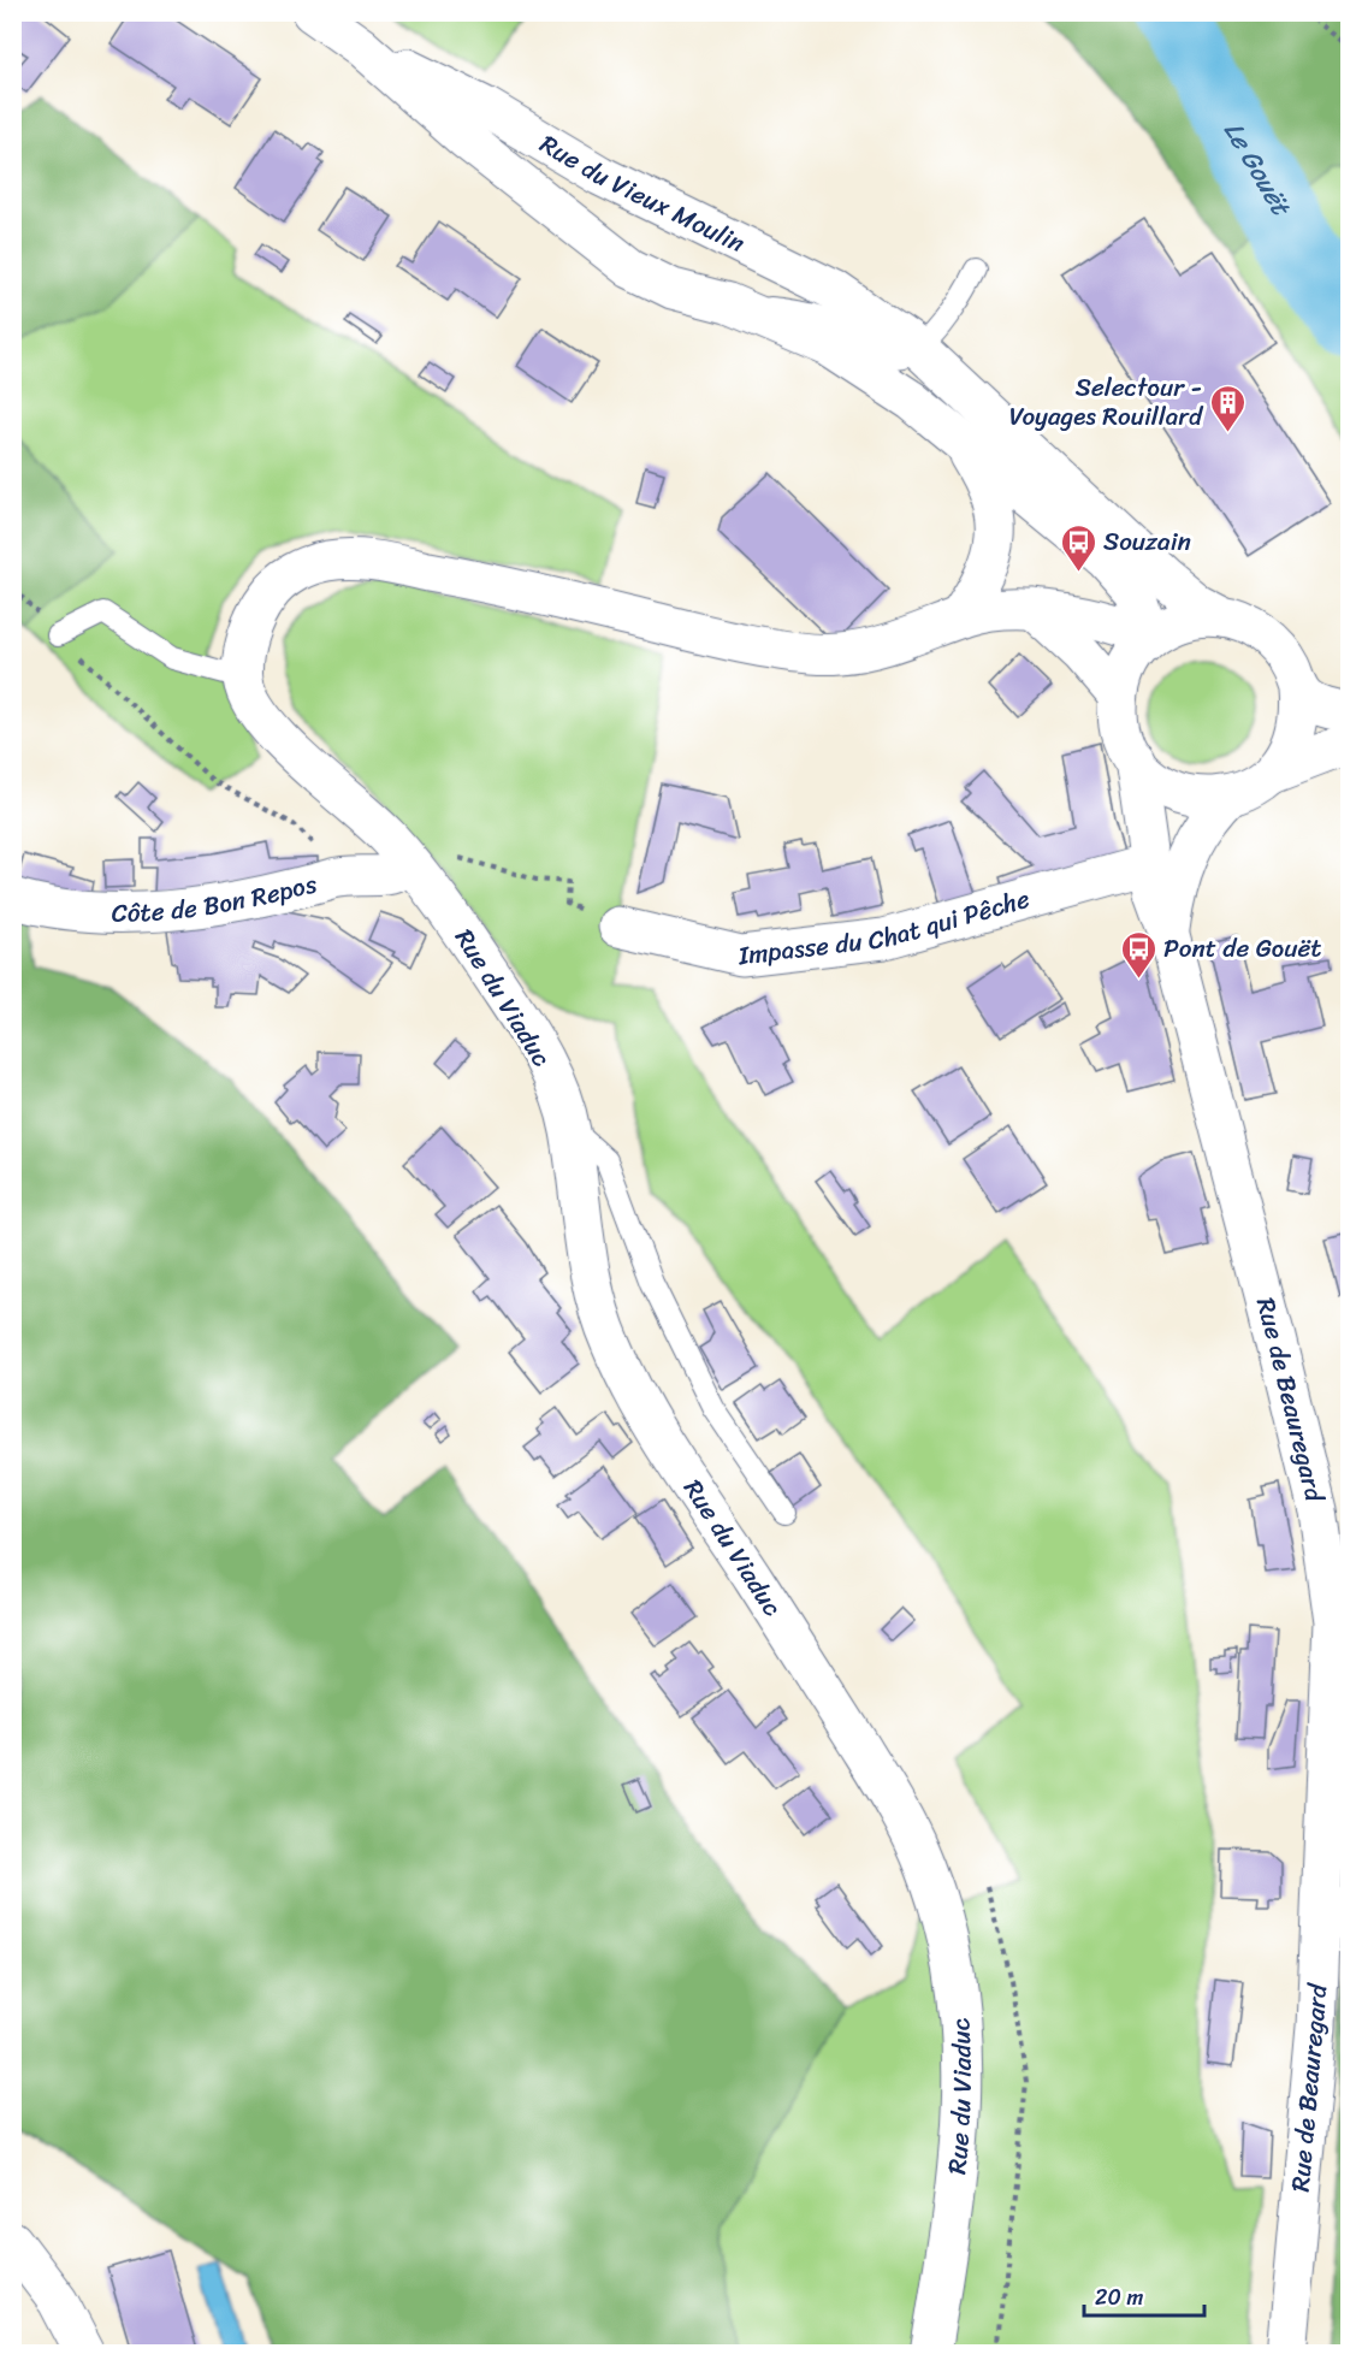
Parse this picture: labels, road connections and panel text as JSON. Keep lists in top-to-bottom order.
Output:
{
  "streets": {
    "main road": [
      "Rue du Vieux Moulin",
      "Côte de Bon Repos",
      "Impasse du Chat qui Pêche",
      "Rue du Viaduc",
      "Rue de Beauregard"
    ]
  },
  "crossings": [
    ["Côte de Bon Repos", "Rue du Viaduc"]
  ],
  "water": ["Le Gouët"],
  "places": {
    "building": ["Selectour - Voyages Rouillard"],
    "bus stop": ["Souzain", "Pont de Gouët"]
  },
  "scale_bar": "20 m"
}
